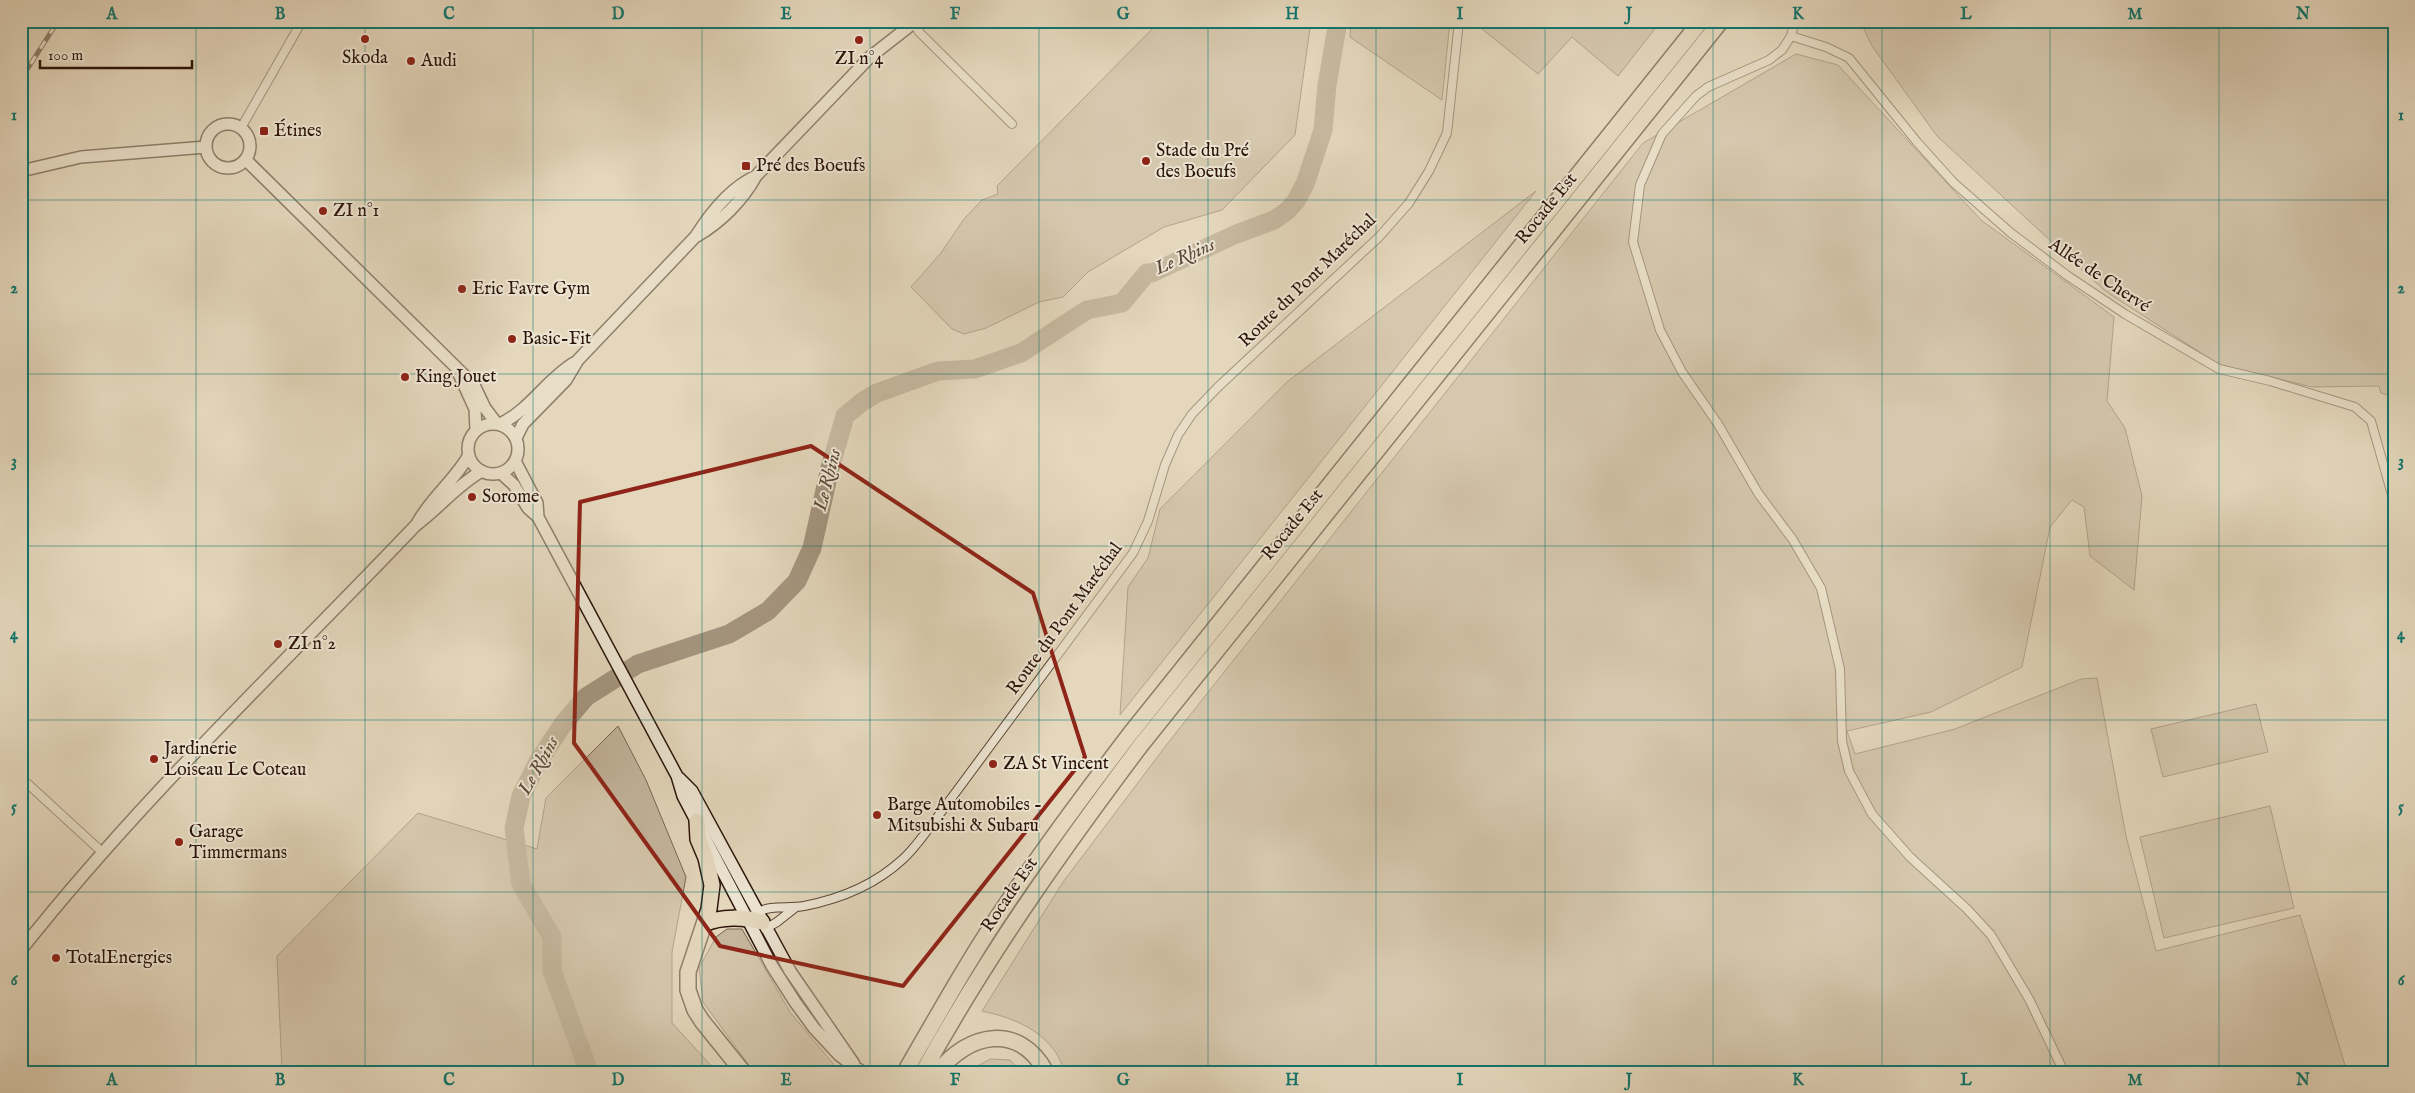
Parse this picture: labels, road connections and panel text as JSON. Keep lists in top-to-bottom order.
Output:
{
  "streets": {
    "highway": ["Rocade Est"],
    "street": ["Allée de Chervé", "Route du Pont Maréchal"]
  },
  "water": ["Le Rhins"],
  "places": {
    "other": [
      "Skoda",
      "ZI n°4",
      "Audi",
      "Stade du Pré des Boeufs",
      "ZI n°1",
      "Eric Favre Gym",
      "Basic-Fit",
      "King Jouet",
      "Sorome",
      "ZI n°2",
      "Jardinerie Loiseau Le Coteau",
      "ZA St Vincent",
      "Barge Automobiles - Mitsubishi & Subaru",
      "Garage Timmermans",
      "TotalEnergies"
    ],
    "transit": ["Étines", "Pré des Boeufs"]
  },
  "scale_bar": "100 m",
  "grid": {
    "columns": [
      "A",
      "B",
      "C",
      "D",
      "E",
      "F",
      "G",
      "H",
      "I",
      "J",
      "K",
      "L",
      "M",
      "N"
    ],
    "rows": [
      "1",
      "2",
      "3",
      "4",
      "5",
      "6"
    ]
  }
}
